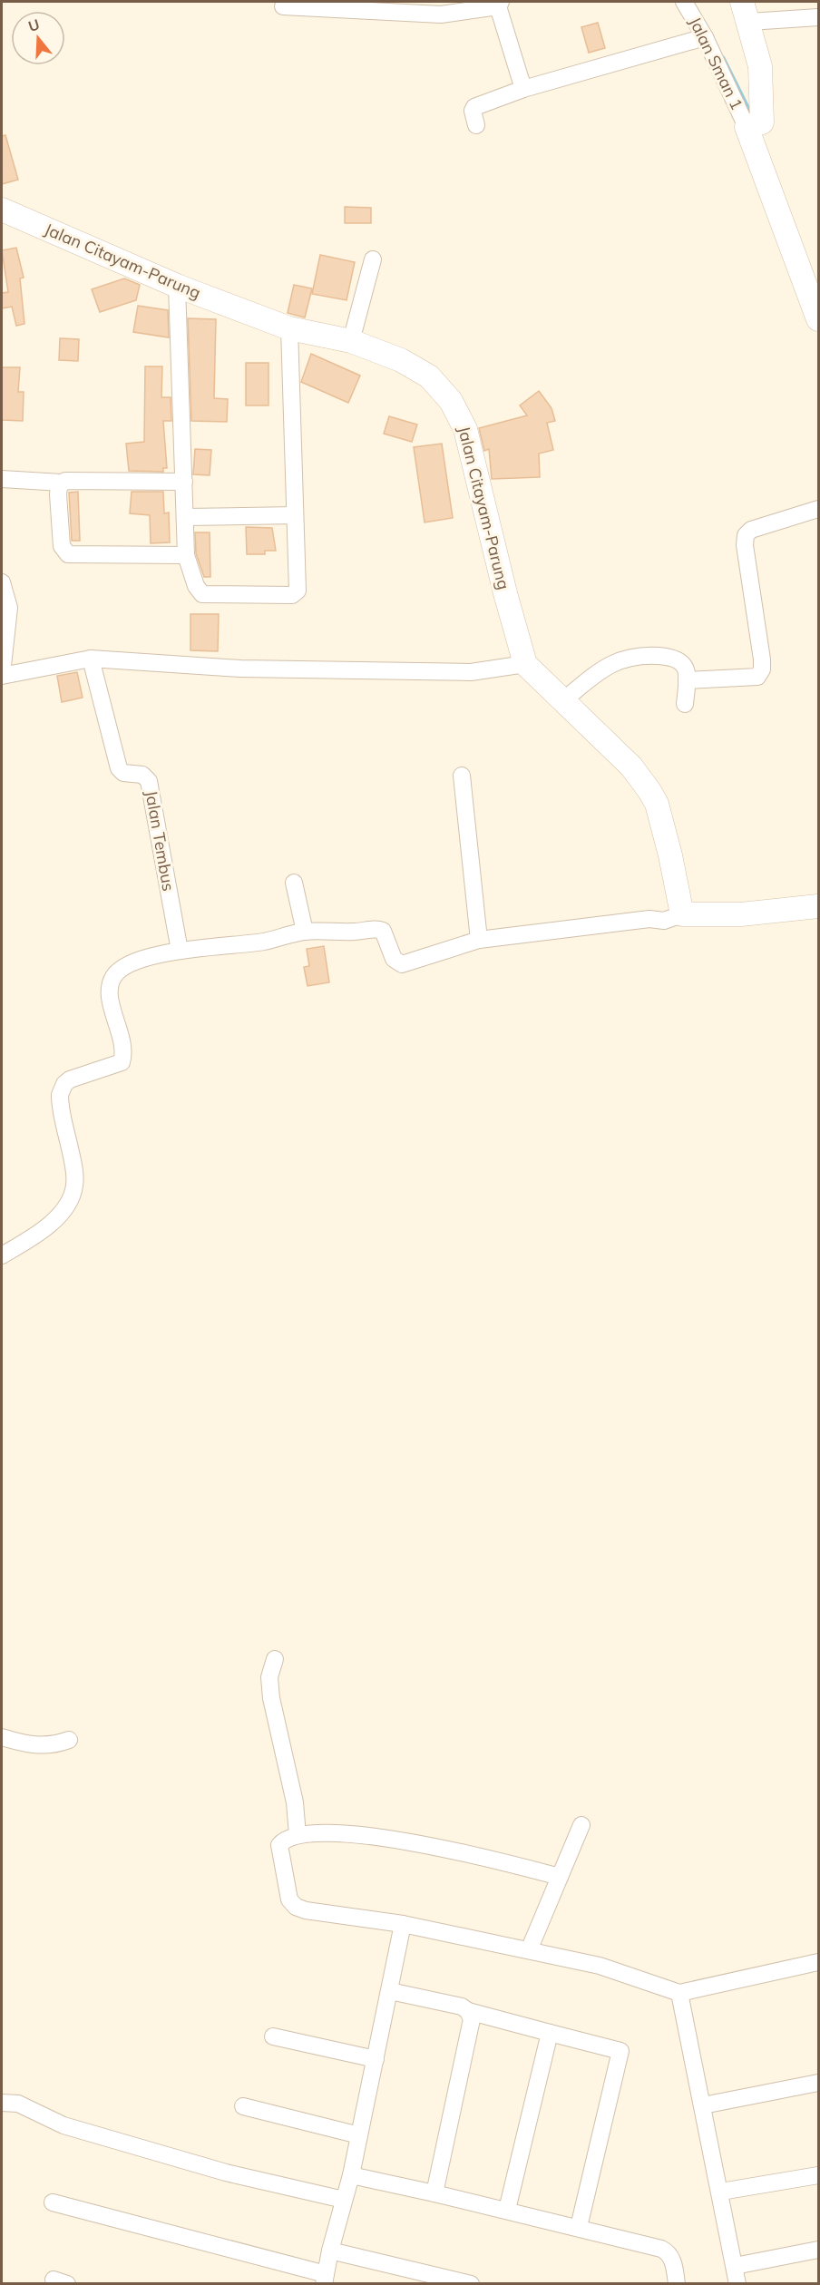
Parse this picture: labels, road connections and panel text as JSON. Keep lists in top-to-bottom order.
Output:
{
  "streets": {
    "main road": ["Jalan Citayam-Parung"],
    "street": ["Jalan Sman 1", "Jalan Tembus"]
  },
  "north": "top"
}
